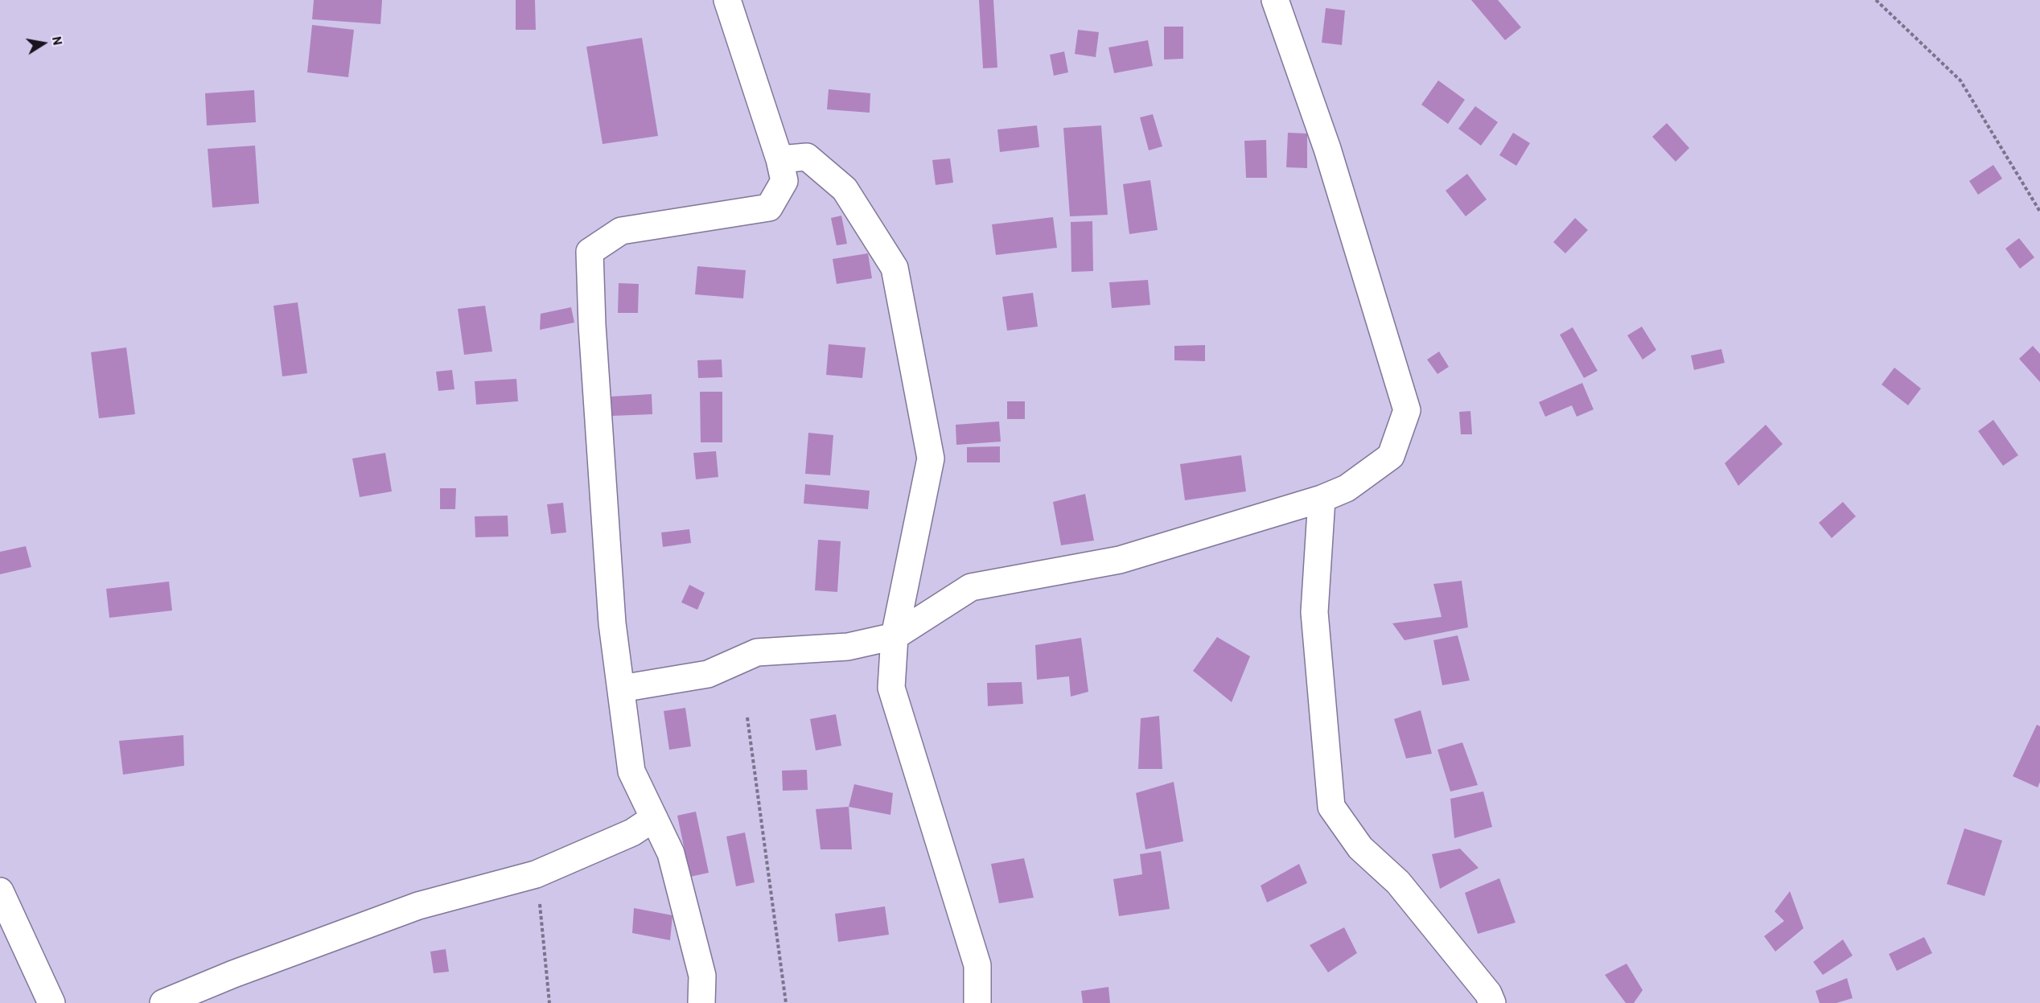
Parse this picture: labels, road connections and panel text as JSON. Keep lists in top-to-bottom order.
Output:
{
  "north": "right"
}
